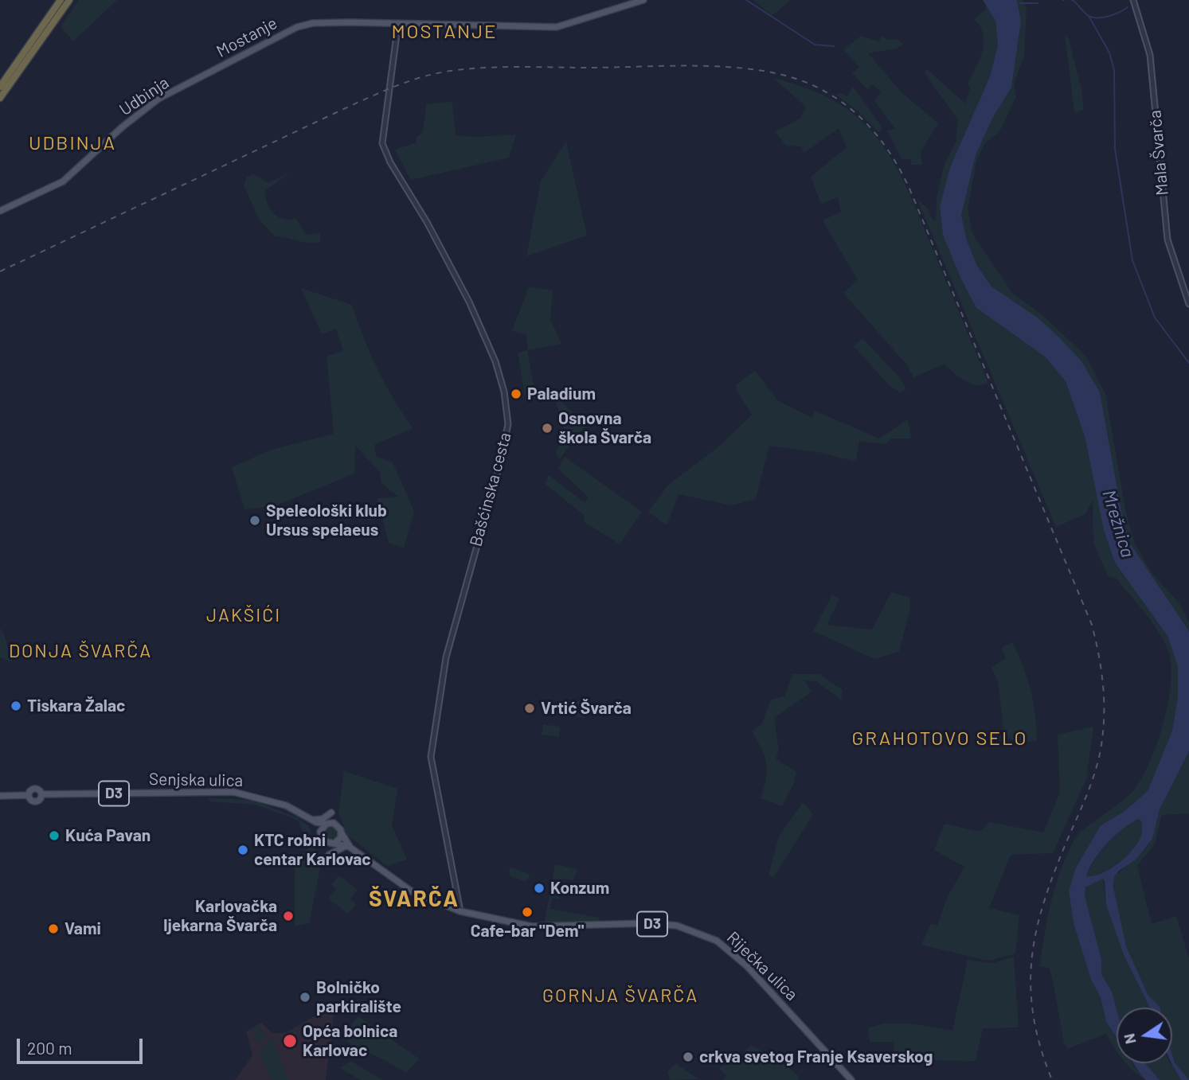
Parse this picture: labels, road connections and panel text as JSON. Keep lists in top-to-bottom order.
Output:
{
  "streets": {
    "main road": [
      "Mostanje",
      "Udbinja",
      "Senjska ulica",
      "D3",
      "Riječka ulica"
    ],
    "street": ["Mala Švarča", "Bašćinska cesta"]
  },
  "crossings": [
    ["Mostanje", "Udbinja"],
    ["Mostanje", "Bašćinska cesta"],
    ["Bašćinska cesta", "D3"],
    ["Bašćinska cesta", "Riječka ulica"],
    ["Senjska ulica", "D3"],
    ["D3", "Riječka ulica"]
  ],
  "districts": [
    "MOSTANJE",
    "UDBINJA",
    "JAKŠIĆI",
    "DONJA ŠVARČA",
    "GRAHOTOVO SELO",
    "ŠVARČA",
    "GORNJA ŠVARČA"
  ],
  "water": ["Mrežnica"],
  "places": [
    "Paladium",
    "Osnovna škola Švarča",
    "Speleološki klub Ursus spelaeus",
    "Tiskara Žalac",
    "Vrtić Švarča",
    "Kuća Pavan",
    "KTC robni centar Karlovac",
    "Konzum",
    "Cafe-bar \"Dem\"",
    "Karlovačka ljekarna Švarča",
    "Vami",
    "Bolničko parkiralište",
    "Opća bolnica Karlovac",
    "crkva svetog Franje Ksaverskog"
  ],
  "scale_bar": "200 m",
  "north": "left"
}
